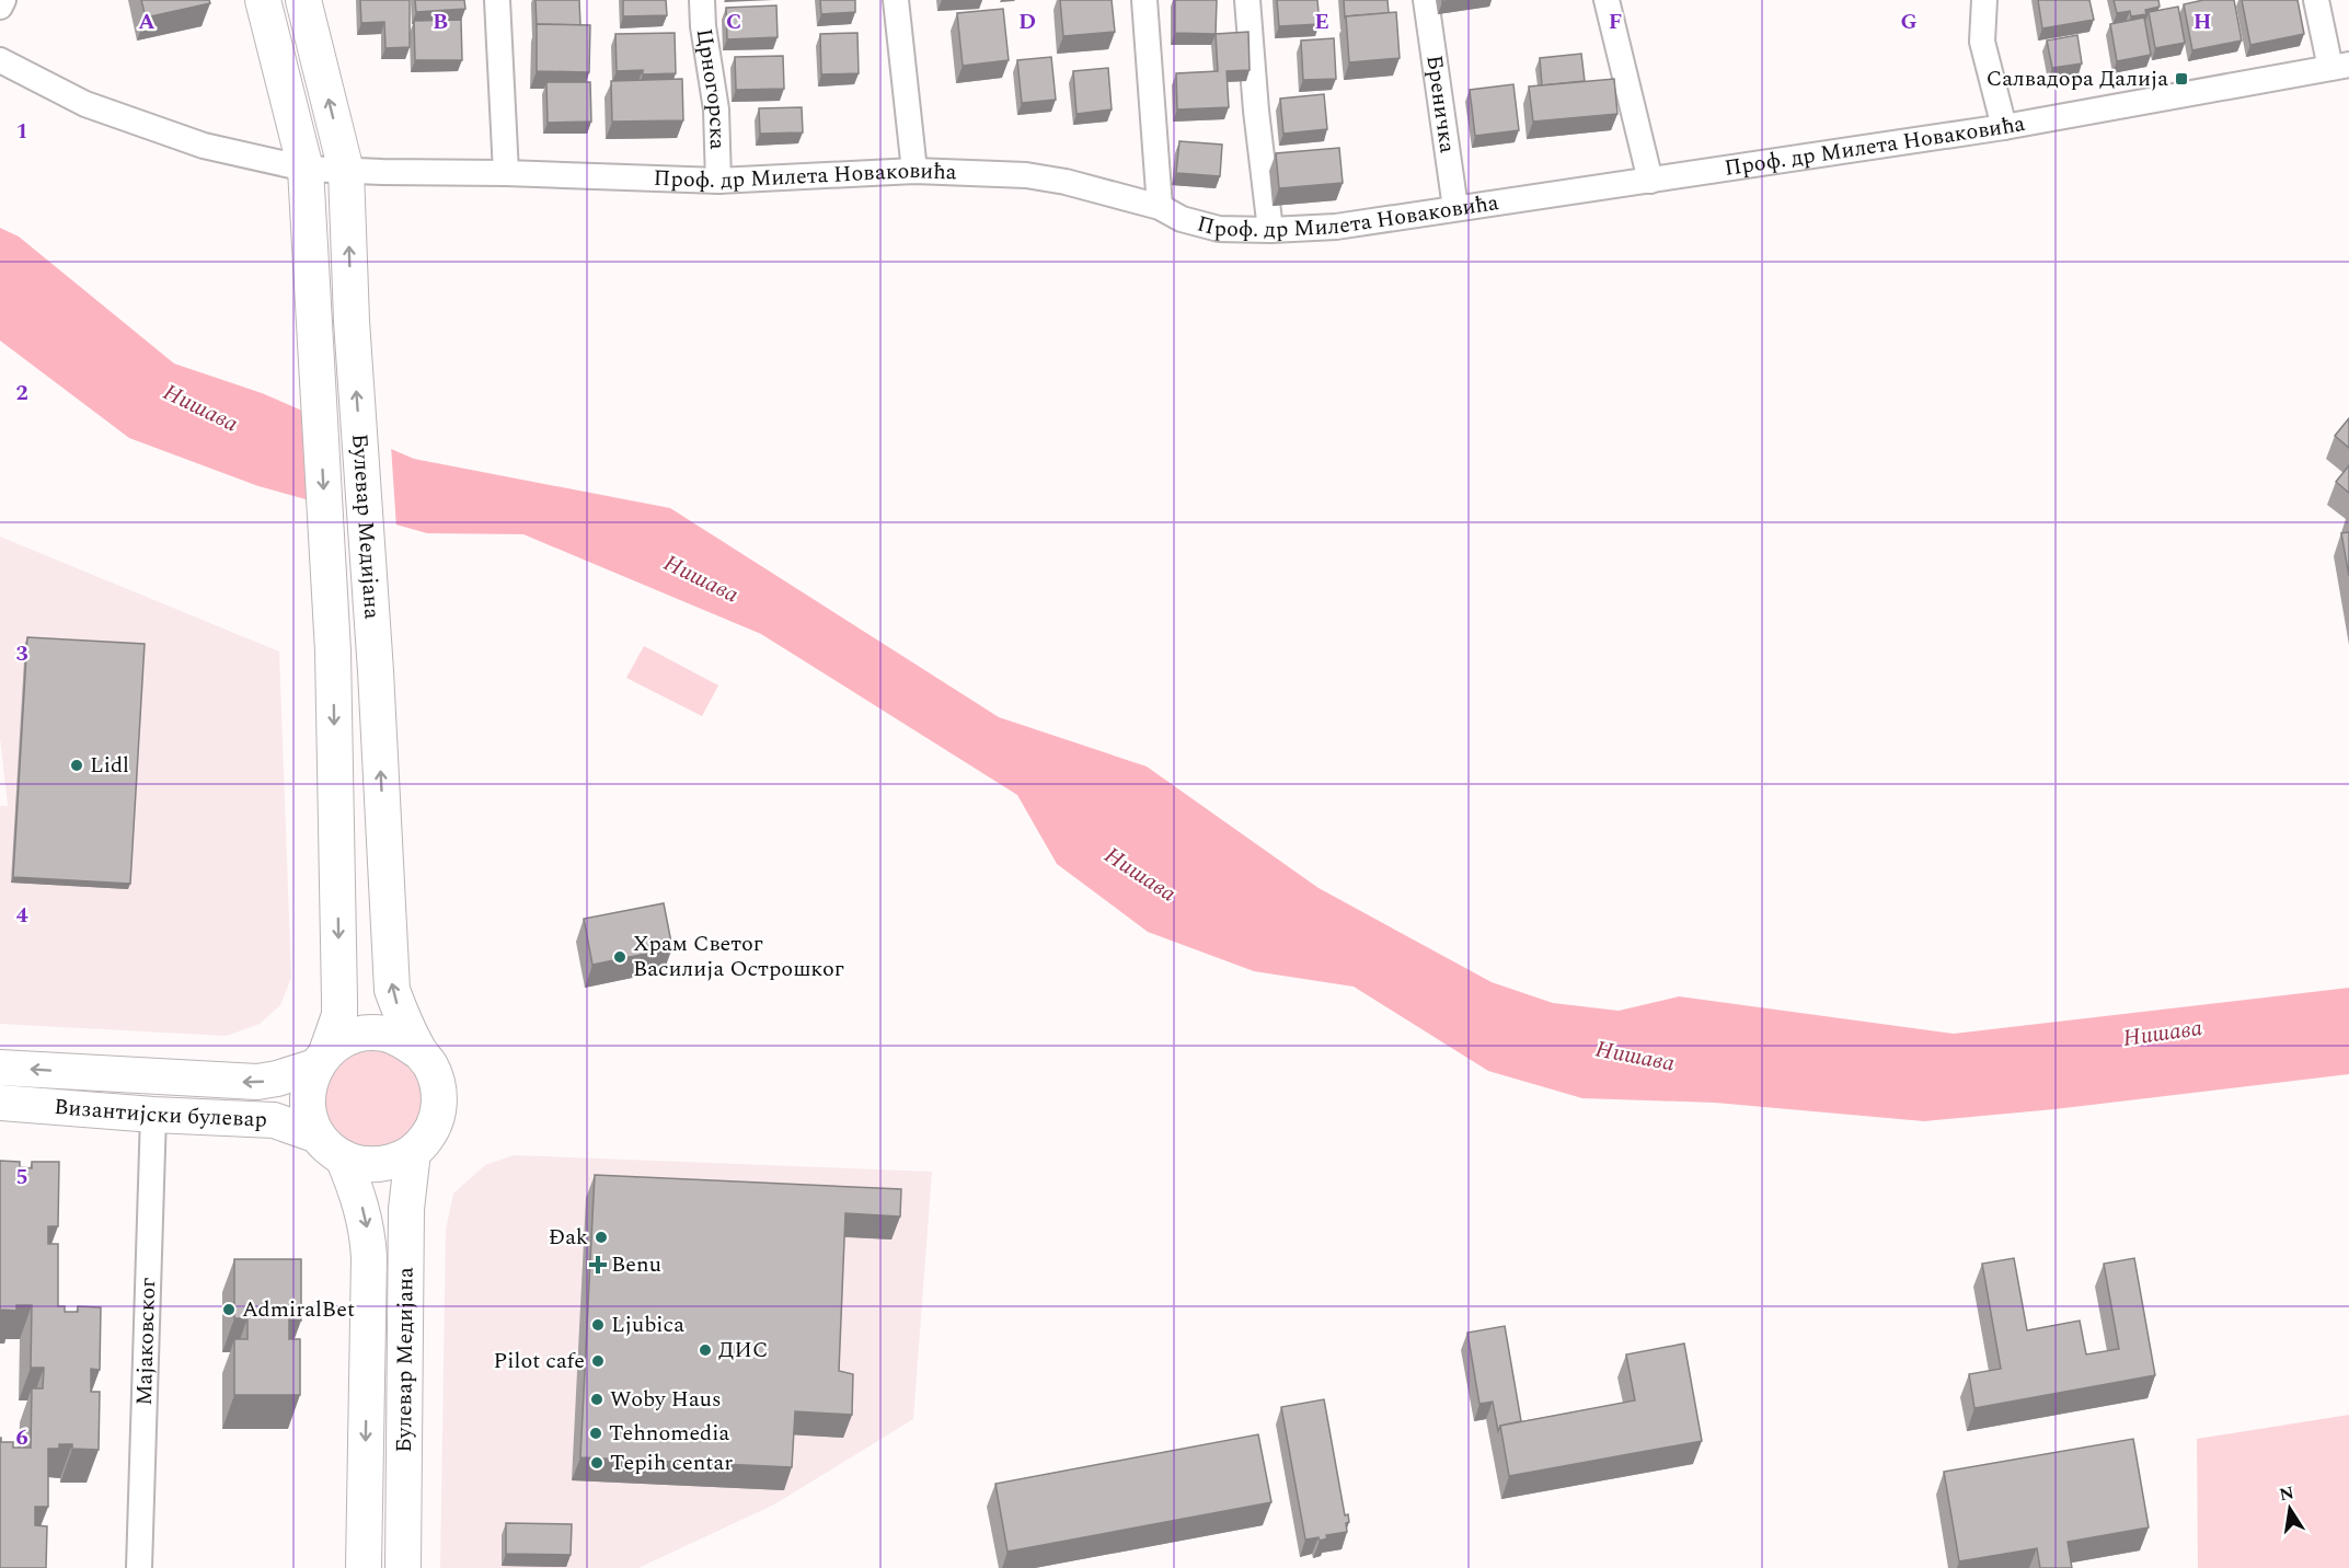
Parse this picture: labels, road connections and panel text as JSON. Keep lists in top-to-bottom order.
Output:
{
  "streets": {
    "main road": ["Булевар Медијана", "Византијски булевар"],
    "street": [
      "Црногорска",
      "Бреничка",
      "Проф. др Милета Новаковића",
      "Мајаковског"
    ]
  },
  "crossings": [
    ["Црногорска", "Проф. др Милета Новаковића"],
    ["Бреничка", "Проф. др Милета Новаковића"],
    ["Проф. др Милета Новаковића", "Булевар Медијана"],
    ["Булевар Медијана", "Византијски булевар"],
    ["Византијски булевар", "Мајаковског"]
  ],
  "water": ["Нишава"],
  "places": {
    "transit": ["Салвадора Далија"],
    "other": [
      "Lidl",
      "Храм Светог Василија Острошког",
      "Đak",
      "AdmiralBet",
      "Ljubica",
      "ДИС",
      "Pilot cafe",
      "Woby Haus",
      "Tehnomedia",
      "Tepih centar"
    ],
    "health": ["Benu"]
  },
  "north": "top",
  "grid": {
    "columns": [
      "A",
      "B",
      "C",
      "D",
      "E",
      "F",
      "G",
      "H"
    ],
    "rows": [
      "1",
      "2",
      "3",
      "4",
      "5",
      "6"
    ]
  }
}
